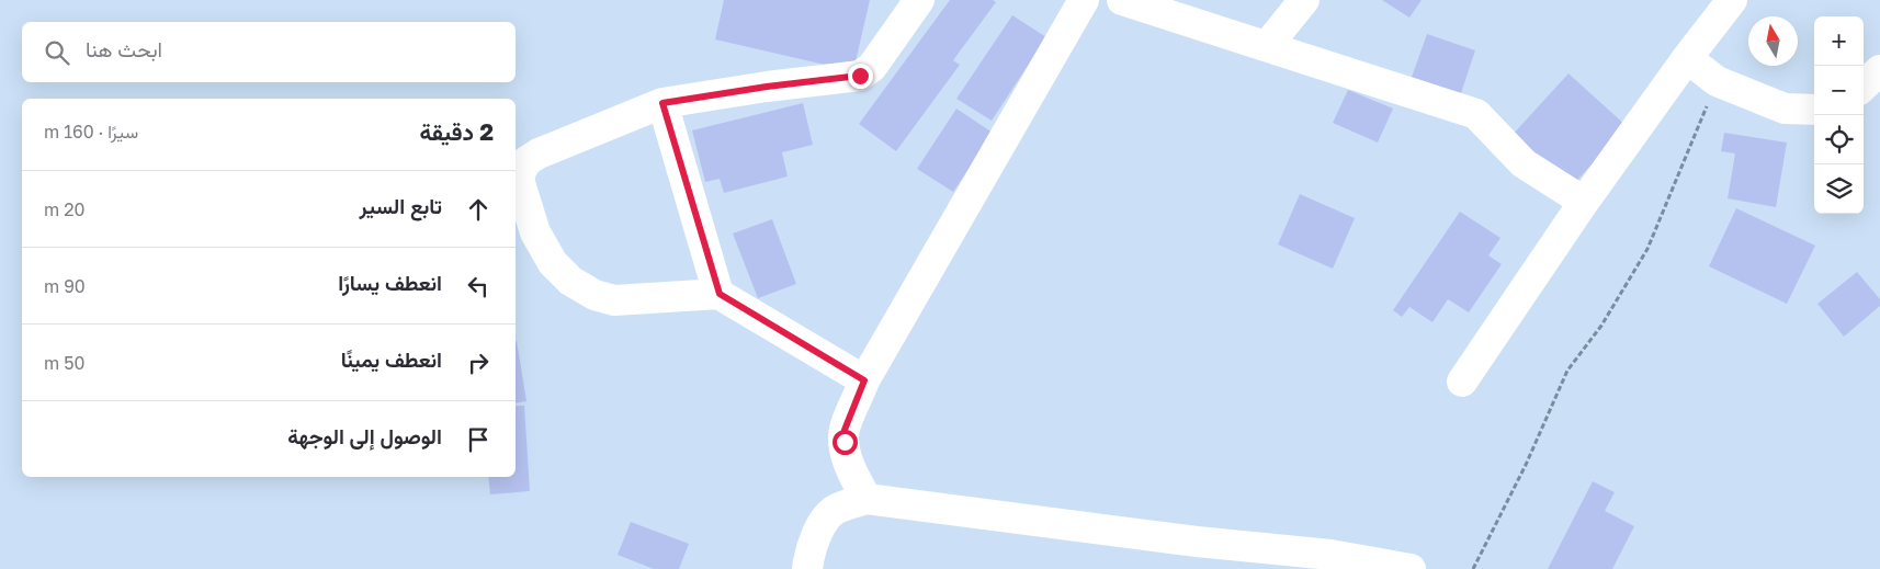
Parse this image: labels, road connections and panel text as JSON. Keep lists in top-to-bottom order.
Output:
{
  "north": "top",
  "page": {
    "map_buttons": ["+", "−"],
    "search": "ابحث هنا",
    "heading": ["2 دقيقة", "سيرًا · 160 m"],
    "list": [
      ["تابع السير", "20 m"],
      ["انعطف يسارًا", "90 m"],
      ["انعطف يمينًا", "50 m"],
      "الوصول إلى الوجهة"
    ]
  }
}
